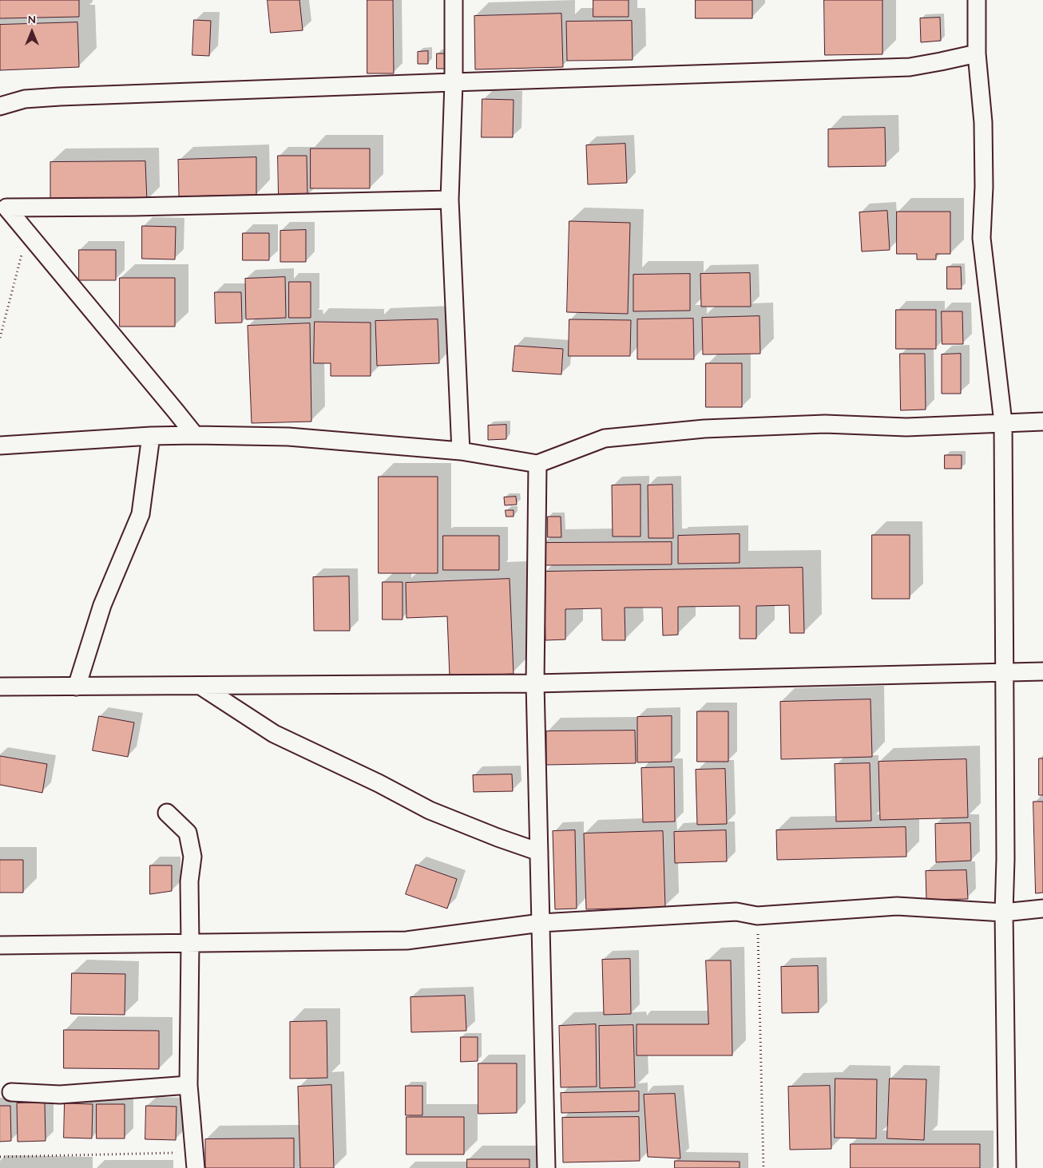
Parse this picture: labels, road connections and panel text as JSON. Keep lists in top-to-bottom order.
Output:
{
  "north": "top"
}
